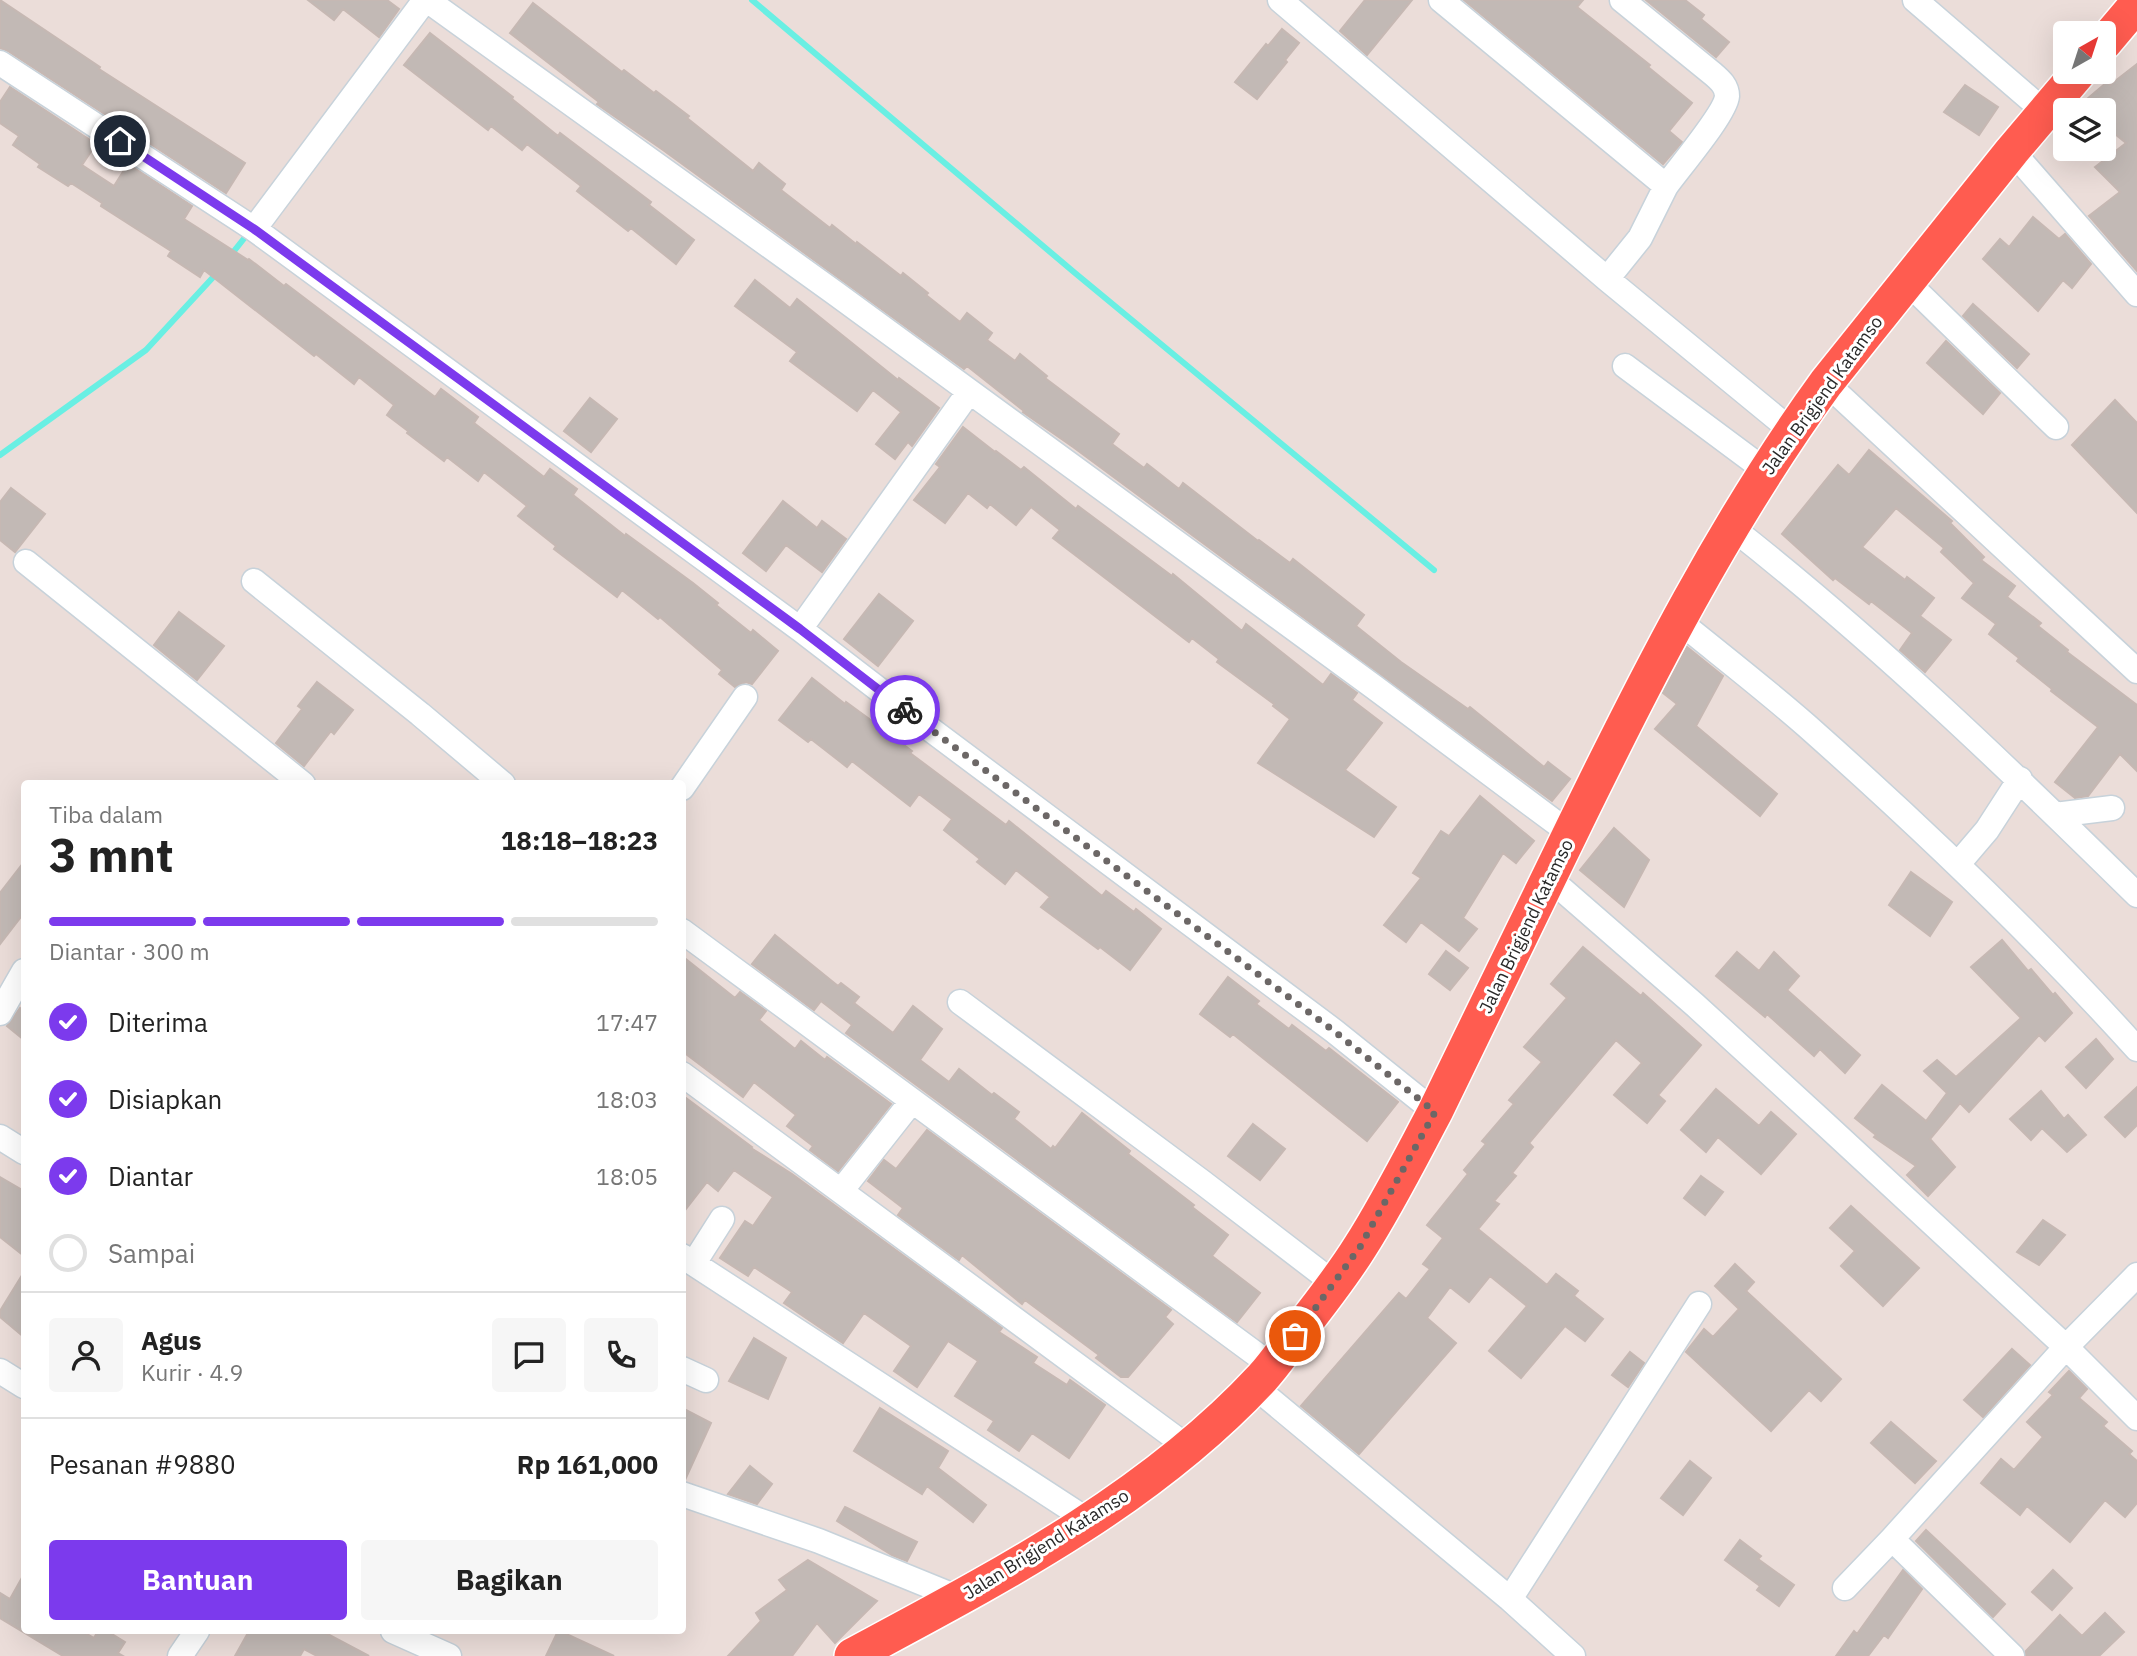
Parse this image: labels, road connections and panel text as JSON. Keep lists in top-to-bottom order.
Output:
{
  "streets": {
    "highway": ["Jalan Brigjend Katamso"]
  },
  "north": "top right",
  "page": {
    "heading": ["3 mnt", "Tiba dalam", "18:18–18:23"],
    "panel": [
      "Agus",
      "Kurir · 4.9",
      "Pesanan #9880",
      "Rp 161,000"
    ],
    "bar": "Diantar · 300 m",
    "list": [
      ["Diterima", "17:47"],
      ["Disiapkan", "18:03"],
      ["Diantar", "18:05"],
      "Sampai"
    ],
    "buttons": ["Bantuan", "Bagikan"]
  }
}
